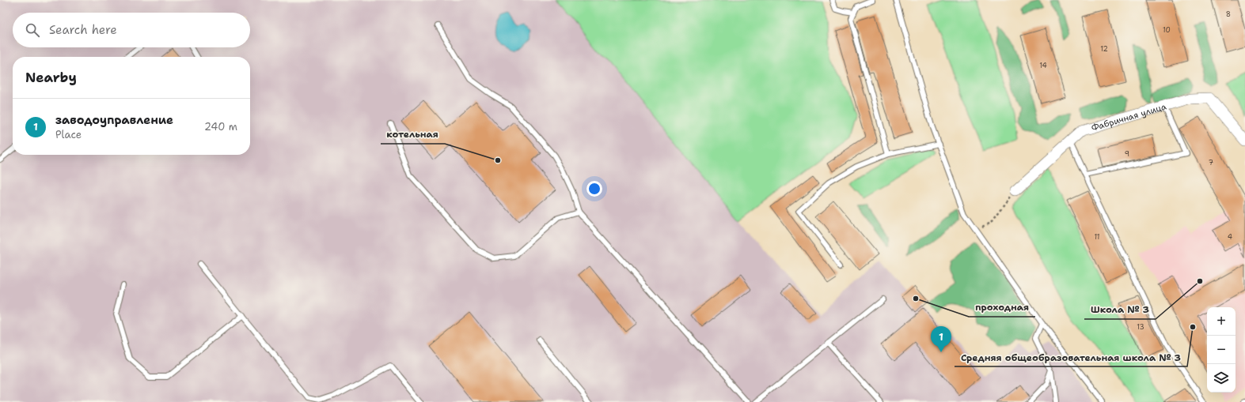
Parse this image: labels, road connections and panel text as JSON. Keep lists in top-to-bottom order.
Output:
{
  "streets": {
    "street": ["Фабричная улица"]
  },
  "places": [
    "котельная",
    "Школа № 3",
    "проходная",
    "Средняя общеобразовательная школа № 3"
  ],
  "house_numbers": [
    "8",
    "10",
    "12",
    "14",
    "9",
    "7",
    "11",
    "4",
    "13"
  ],
  "page": {
    "search": "Search here",
    "heading": "Nearby",
    "list": [
      {
        "mark": "1",
        "name": "заводоуправление",
        "note": "Place",
        "value": "240 m"
      }
    ],
    "map_buttons": ["+", "−"],
    "pins": "1"
  }
}
